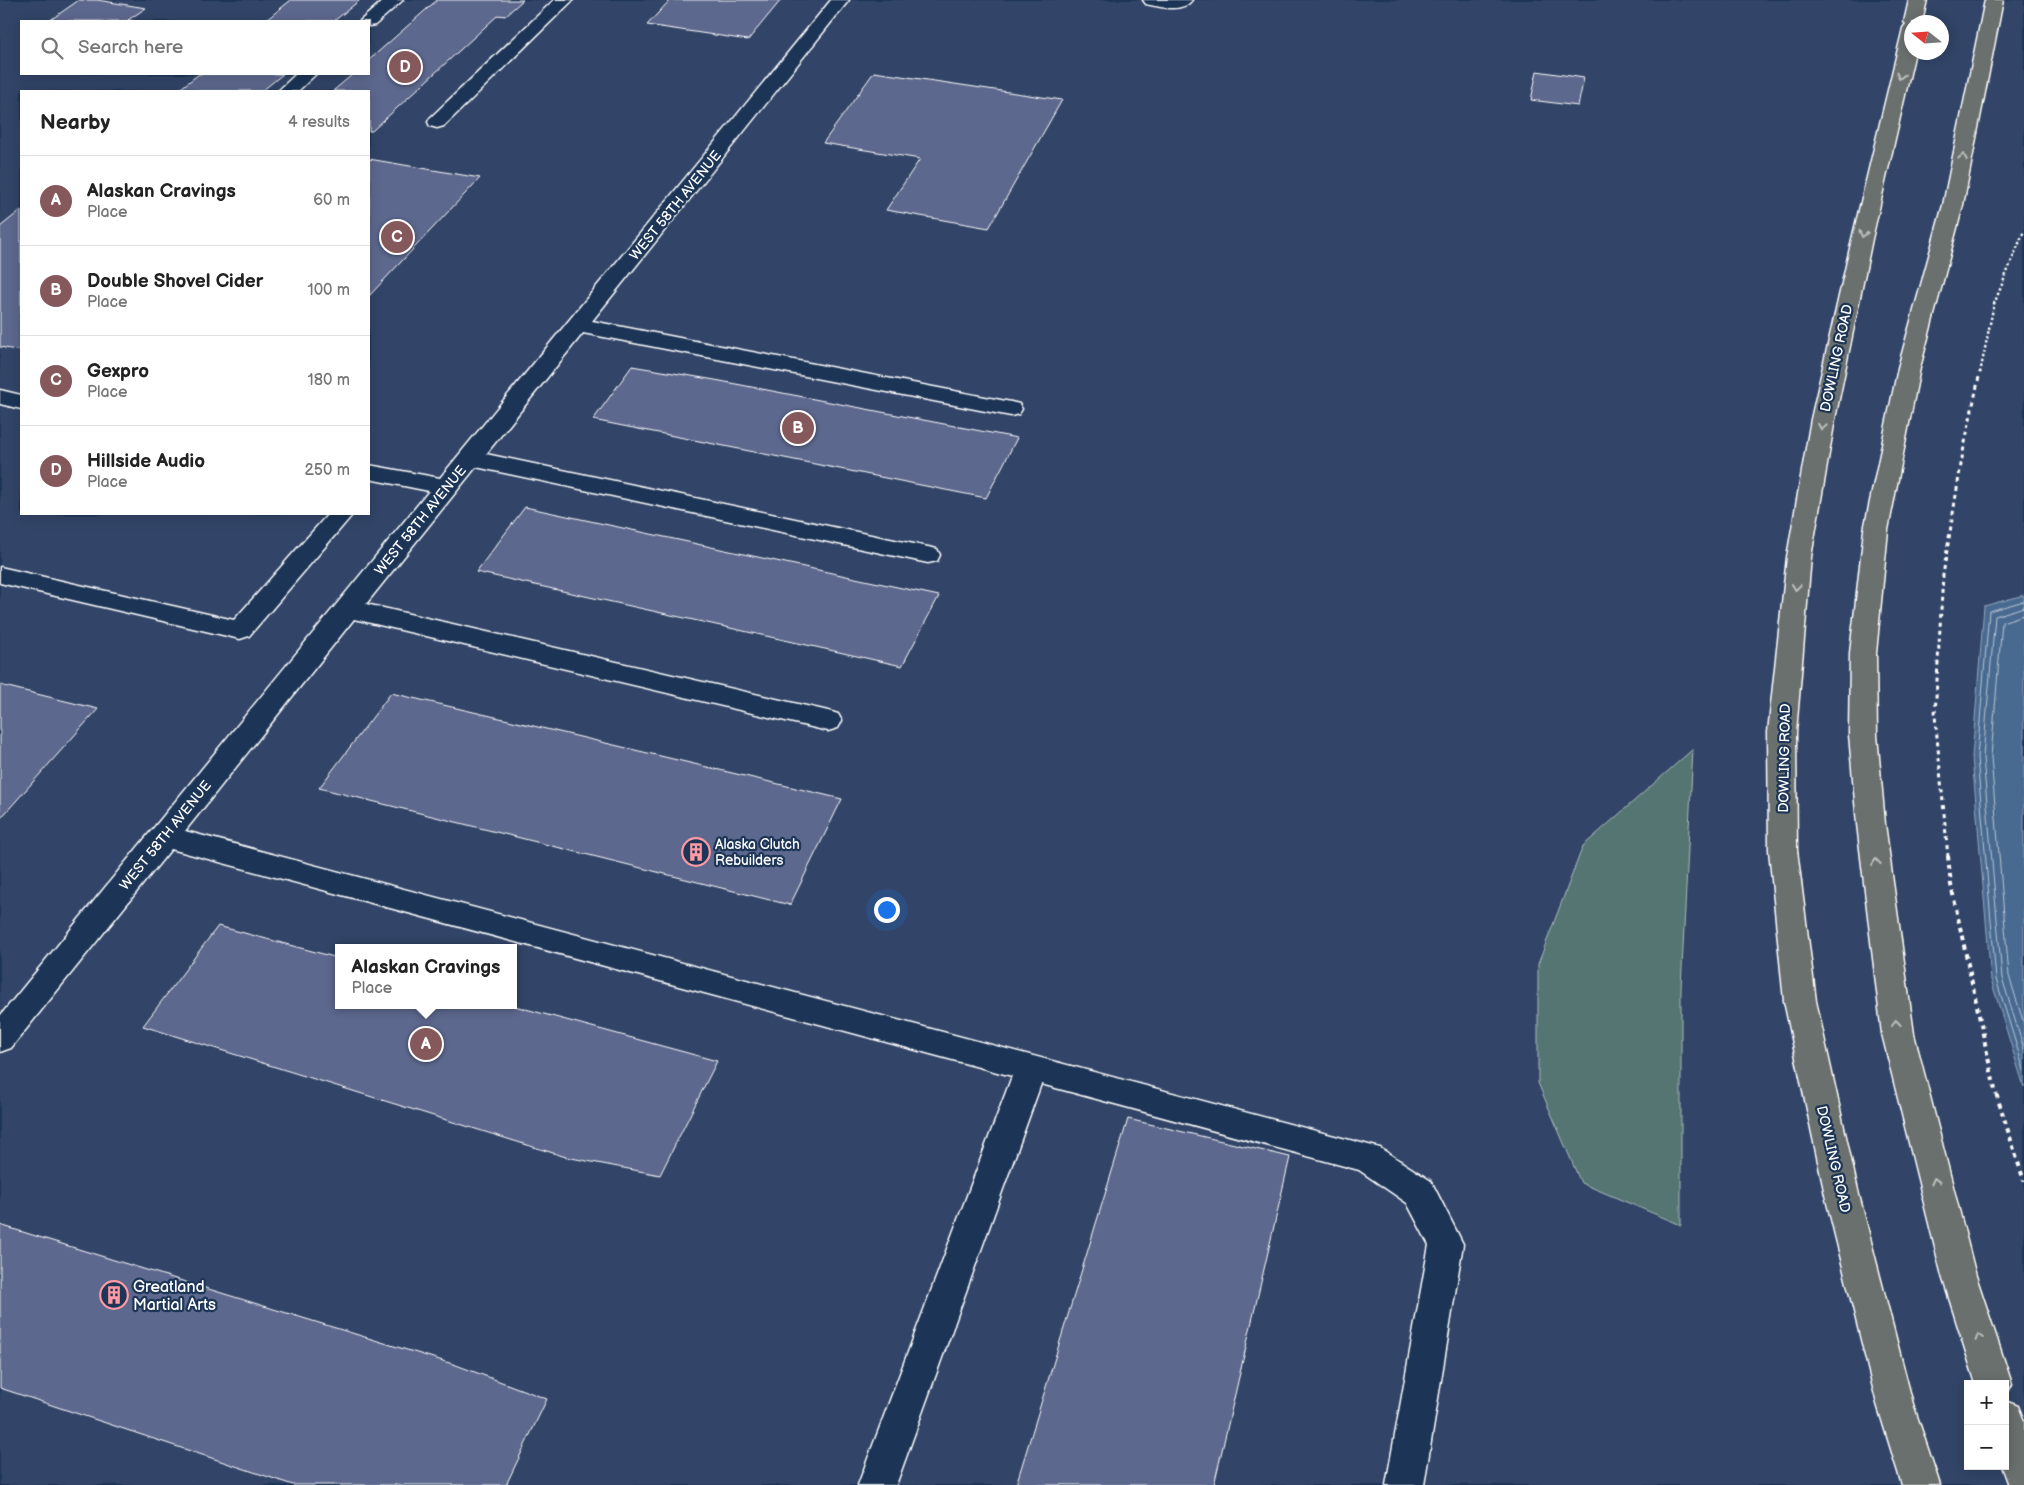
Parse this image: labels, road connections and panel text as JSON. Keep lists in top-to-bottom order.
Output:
{
  "streets": {
    "main road": ["DOWLING ROAD"],
    "street": ["WEST 58TH AVENUE"]
  },
  "places": {
    "building": ["Alaska Clutch Rebuilders", "Greatland Martial Arts"]
  },
  "north": "left",
  "page": {
    "search": "Search here",
    "pins": [
      "D",
      "C",
      "B",
      "A"
    ],
    "heading": ["Nearby", "4 results"],
    "list": [
      {
        "mark": "A",
        "name": "Alaskan Cravings",
        "note": "Place",
        "value": "60 m"
      },
      {
        "mark": "B",
        "name": "Double Shovel Cider",
        "note": "Place",
        "value": "100 m"
      },
      {
        "mark": "C",
        "name": "Gexpro",
        "note": "Place",
        "value": "180 m"
      },
      {
        "mark": "D",
        "name": "Hillside Audio",
        "note": "Place",
        "value": "250 m"
      }
    ],
    "popup": ["Alaskan Cravings", "Place"],
    "map_buttons": ["+", "−"]
  }
}
